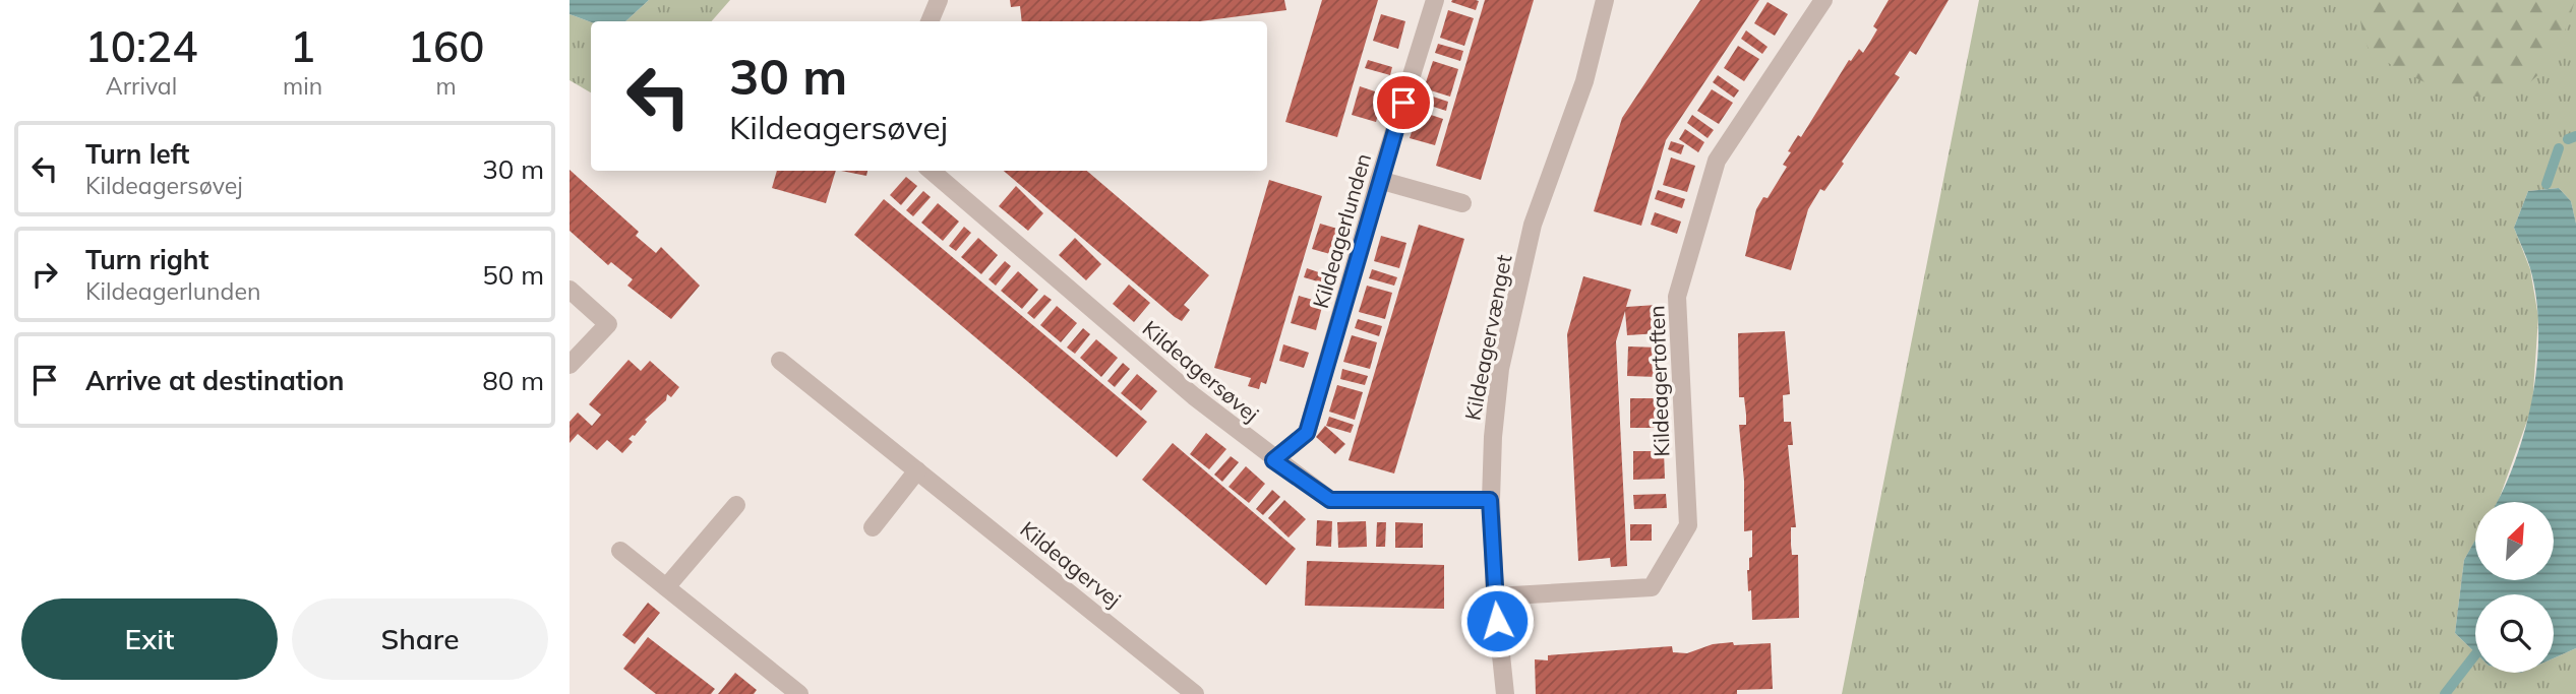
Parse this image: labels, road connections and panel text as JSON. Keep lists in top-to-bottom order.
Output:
{
  "streets": {
    "street": [
      "Kildeagerlunden",
      "Kildeagervænget",
      "Kildeagersøvej",
      "Kildeagertoften",
      "Kildeagervej"
    ]
  },
  "crossings": [
    ["Kildeagerlunden", "Kildeagersøvej"],
    ["Kildeagervænget", "Kildeagersøvej"],
    ["Kildeagervænget", "Kildeagertoften"]
  ],
  "north": "top right",
  "page": {
    "eta": [
      "10:24",
      "Arrival",
      "1",
      "min",
      "160",
      "m"
    ],
    "turn": ["30 m", "Kildeagersøvej"],
    "list": [
      {
        "name": "Turn left",
        "note": "Kildeagersøvej",
        "value": "30 m"
      },
      {
        "name": "Turn right",
        "note": "Kildeagerlunden",
        "value": "50 m"
      },
      {
        "name": "Arrive at destination",
        "value": "80 m"
      }
    ],
    "buttons": ["Exit", "Share"]
  }
}
